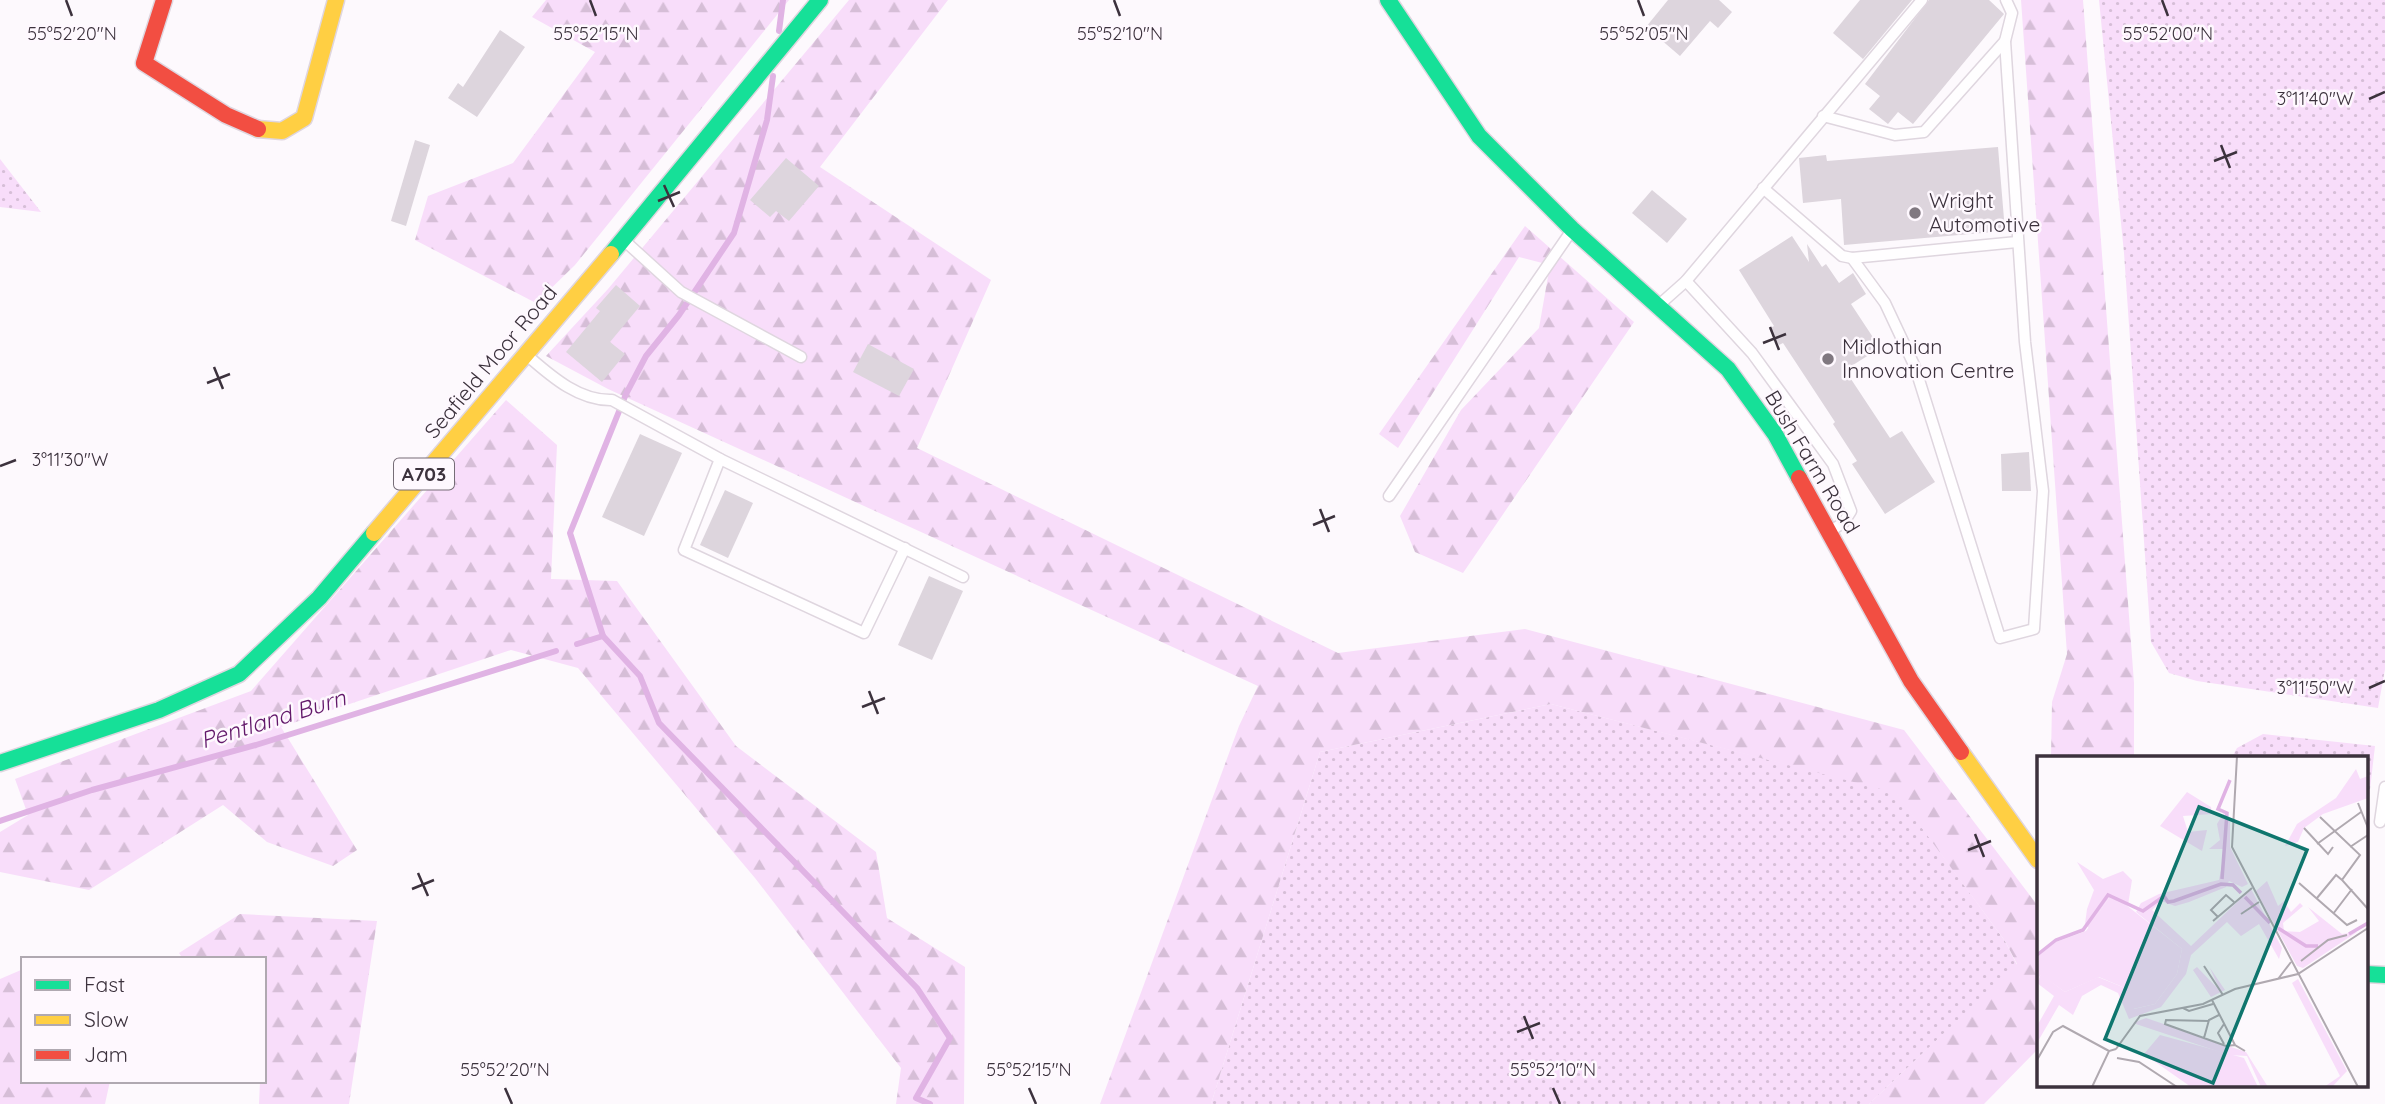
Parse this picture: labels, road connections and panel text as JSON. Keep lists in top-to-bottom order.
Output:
{
  "streets": {
    "street": ["Seafield Moor Road", "Bush Farm Road", "A703"]
  },
  "water": ["Pentland Burn"],
  "places": ["Wright Automotive", "Midlothian Innovation Centre"],
  "legend": ["Fast", "Slow", "Jam"],
  "coordinates": [
    "55°52'20\"N",
    "55°52'15\"N",
    "55°52'10\"N",
    "55°52'05\"N",
    "55°52'00\"N",
    "3°11'40\"W",
    "3°11'30\"W",
    "3°11'50\"W"
  ]
}
